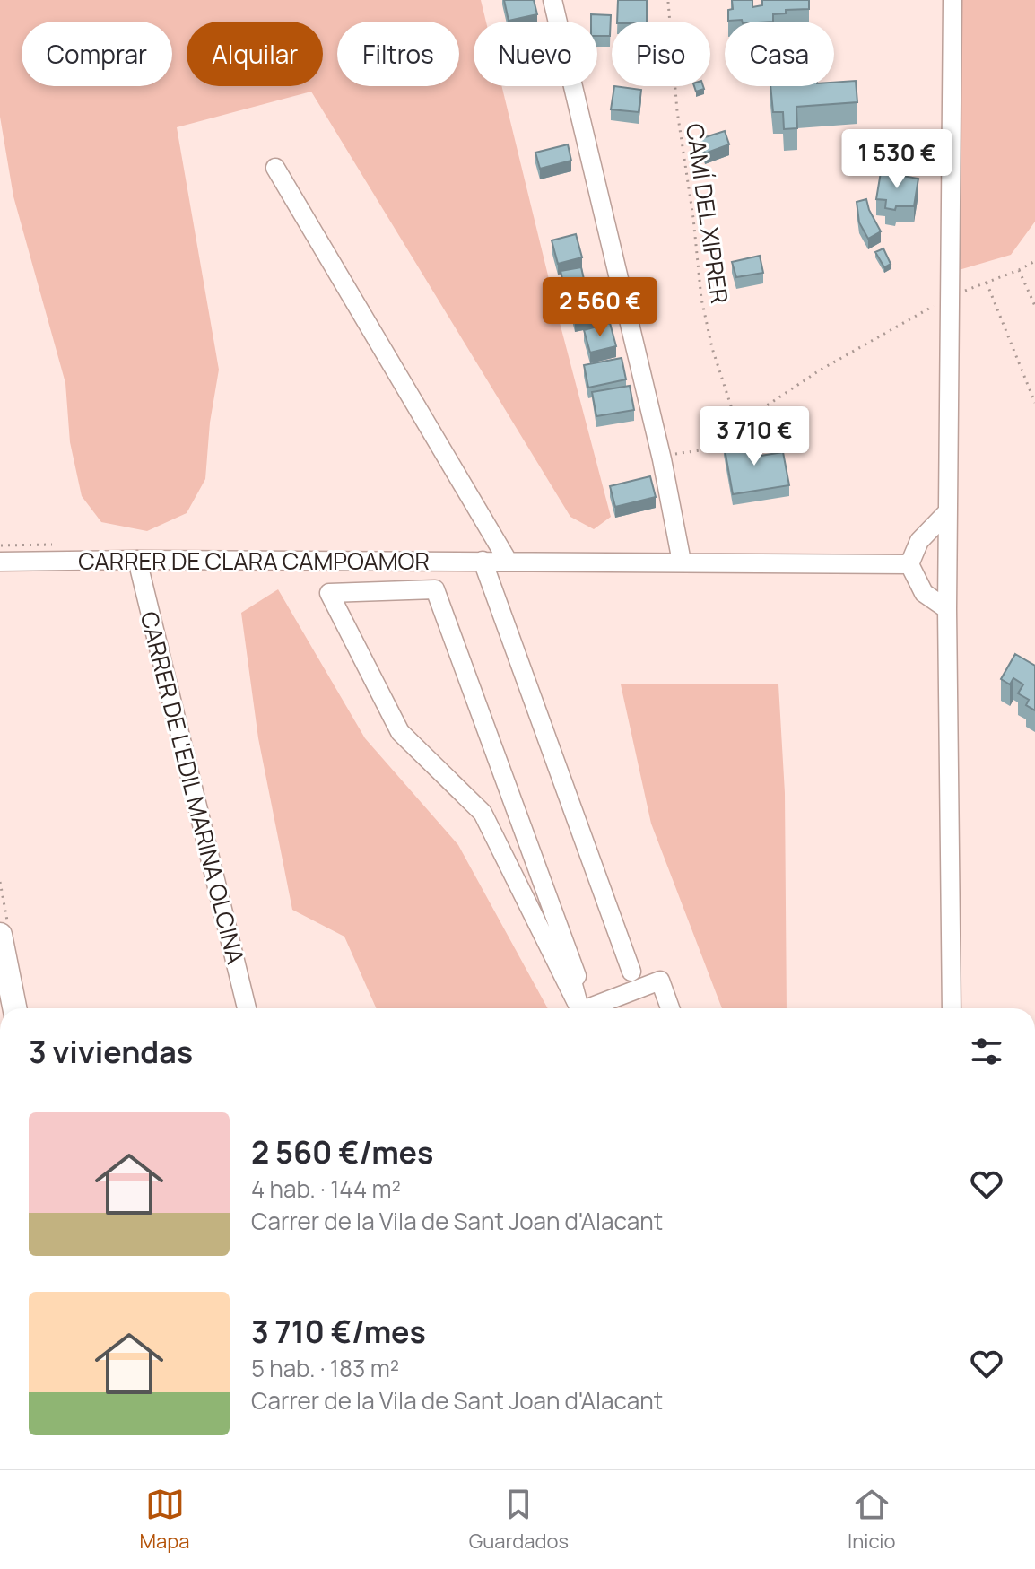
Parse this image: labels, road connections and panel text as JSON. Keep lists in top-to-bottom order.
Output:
{
  "streets": {
    "street": ["CARRER DE CLARA CAMPOAMOR", "CARRER DE L'EDIL MARINA OLCINA"],
    "path": ["CAMÍ DEL XIPRER"]
  },
  "crossings": [
    ["CARRER DE CLARA CAMPOAMOR", "CARRER DE L'EDIL MARINA OLCINA"]
  ],
  "page": {
    "chip": [
      "Comprar",
      "Alquilar",
      "Filtros",
      "Nuevo",
      "Piso",
      "Casa"
    ],
    "price": ["1 530 €", "2 560 €", "3 710 €"],
    "heading": "3 viviendas",
    "list": [
      {
        "name": "2 560 €/mes",
        "note": "4 hab. · 144 m² · Carrer de la Vila de Sant Joan d'Alacant"
      },
      {
        "name": "3 710 €/mes",
        "note": "5 hab. · 183 m² · Carrer de la Vila de Sant Joan d'Alacant"
      }
    ],
    "tabs": ["Mapa", "Guardados", "Inicio"]
  }
}
